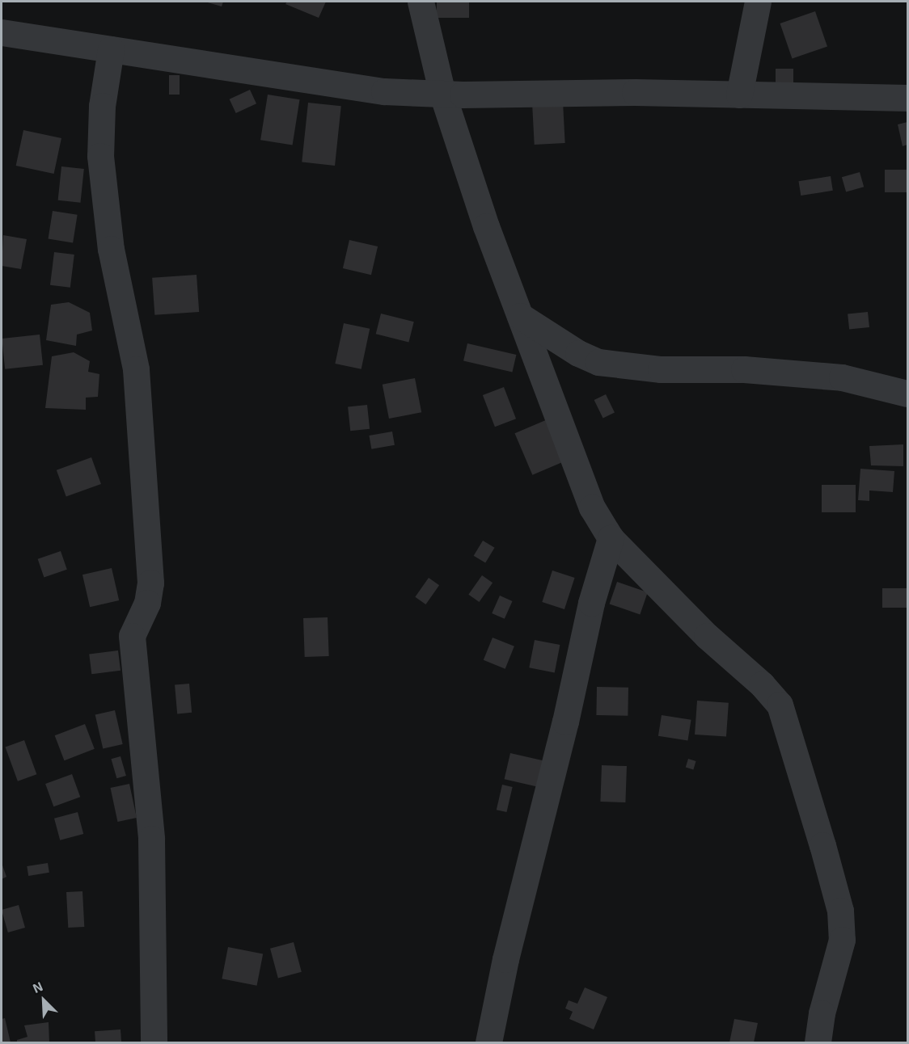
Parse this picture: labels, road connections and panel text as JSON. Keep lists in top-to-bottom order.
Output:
{
  "north": "top left"
}
